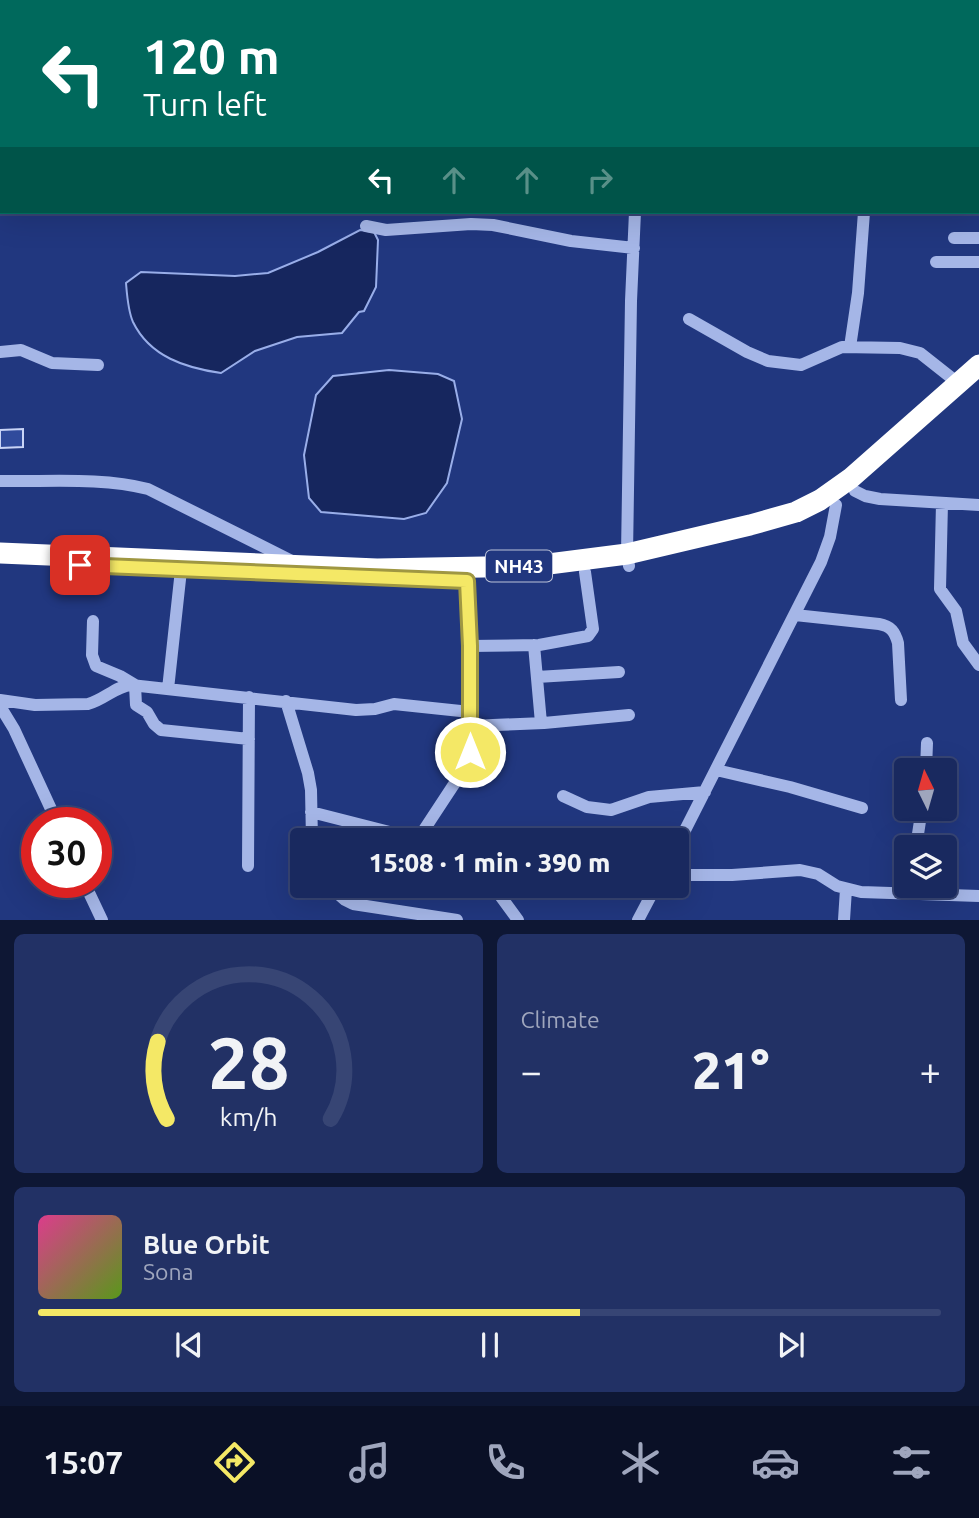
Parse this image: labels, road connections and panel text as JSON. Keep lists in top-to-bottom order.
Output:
{
  "streets": {
    "highway": ["NH43"]
  },
  "north": "top",
  "page": {
    "turn": ["120 m", "Turn left"],
    "limit": "30",
    "trip": "15:08 · 1 min · 390 m",
    "tile": "Climate",
    "heat": ["−", "21°", "+"],
    "song": ["Blue Orbit", "Sona"],
    "tabs": "15:07",
    "gauge": ["28", "km/h"]
  }
}
